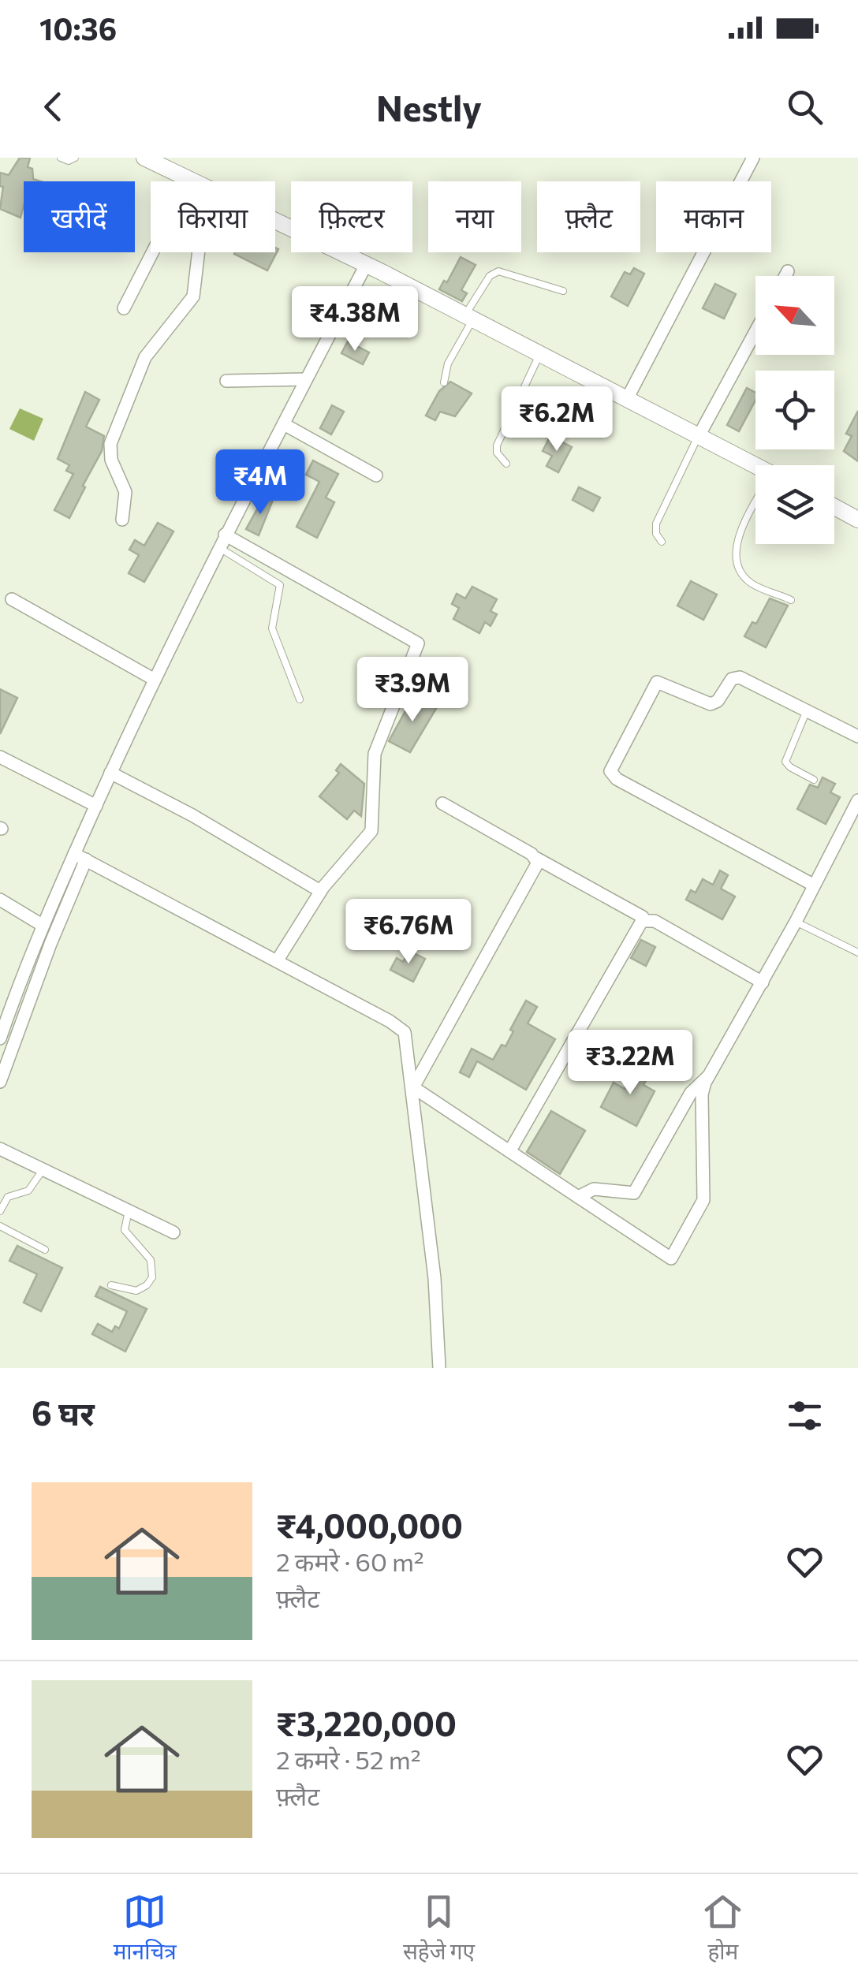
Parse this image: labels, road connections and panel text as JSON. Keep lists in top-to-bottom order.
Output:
{
  "north": "top left",
  "page": {
    "status": "10:36",
    "header": "Nestly",
    "chip": [
      "खरीदें",
      "किराया",
      "फ़िल्टर",
      "नया",
      "फ़्लैट",
      "मकान"
    ],
    "price": [
      "₹4.38M",
      "₹6.2M",
      "₹4M",
      "₹3.9M",
      "₹6.76M",
      "₹3.22M"
    ],
    "heading": "6 घर",
    "list": [
      {
        "name": "₹4,000,000",
        "note": "2 कमरे · 60 m² · फ़्लैट"
      },
      {
        "name": "₹3,220,000",
        "note": "2 कमरे · 52 m² · फ़्लैट"
      }
    ],
    "tabs": ["मानचित्र", "सहेजे गए", "होम"]
  }
}
